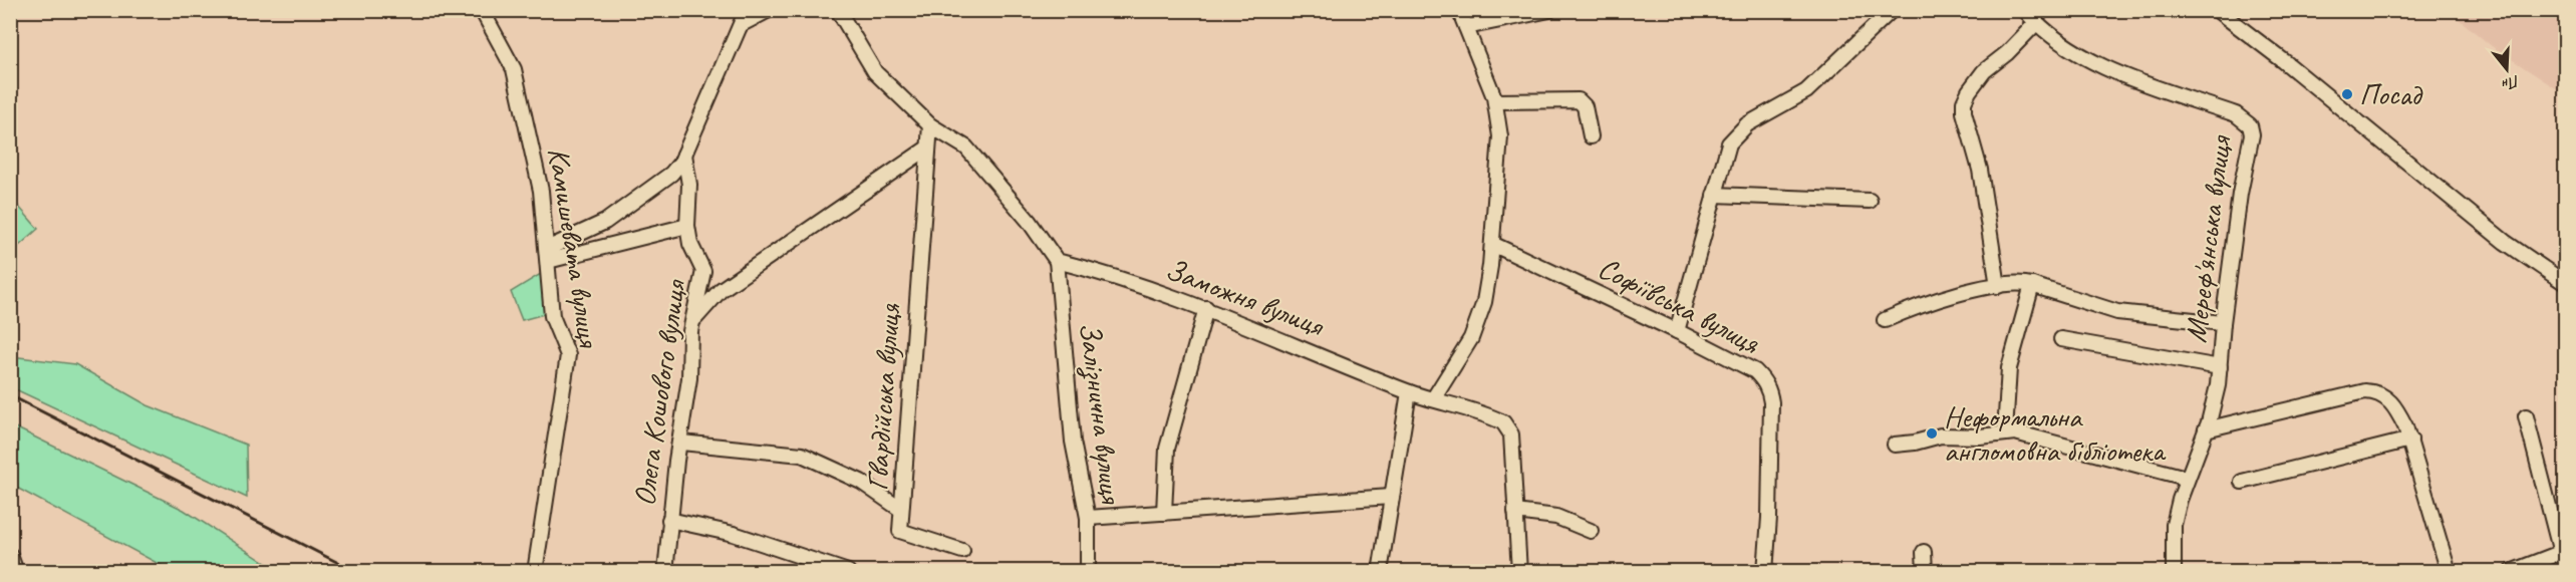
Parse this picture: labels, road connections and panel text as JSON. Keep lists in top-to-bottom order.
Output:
{
  "streets": {
    "street": [
      "Мереф'янська вулиця",
      "Камишевата вулиця",
      "Заможня вулиця",
      "Софіївська вулиця",
      "Олега Кошового вулиця",
      "Гвардійська вулиця",
      "Залізнична вулиця"
    ]
  },
  "crossings": [
    ["Заможня вулиця", "Залізнична вулиця"],
    ["Олега Кошового вулиця", "Гвардійська вулиця"]
  ],
  "places": ["Посад", "Неформальна англомовна бібліотека"],
  "north": "bottom"
}
